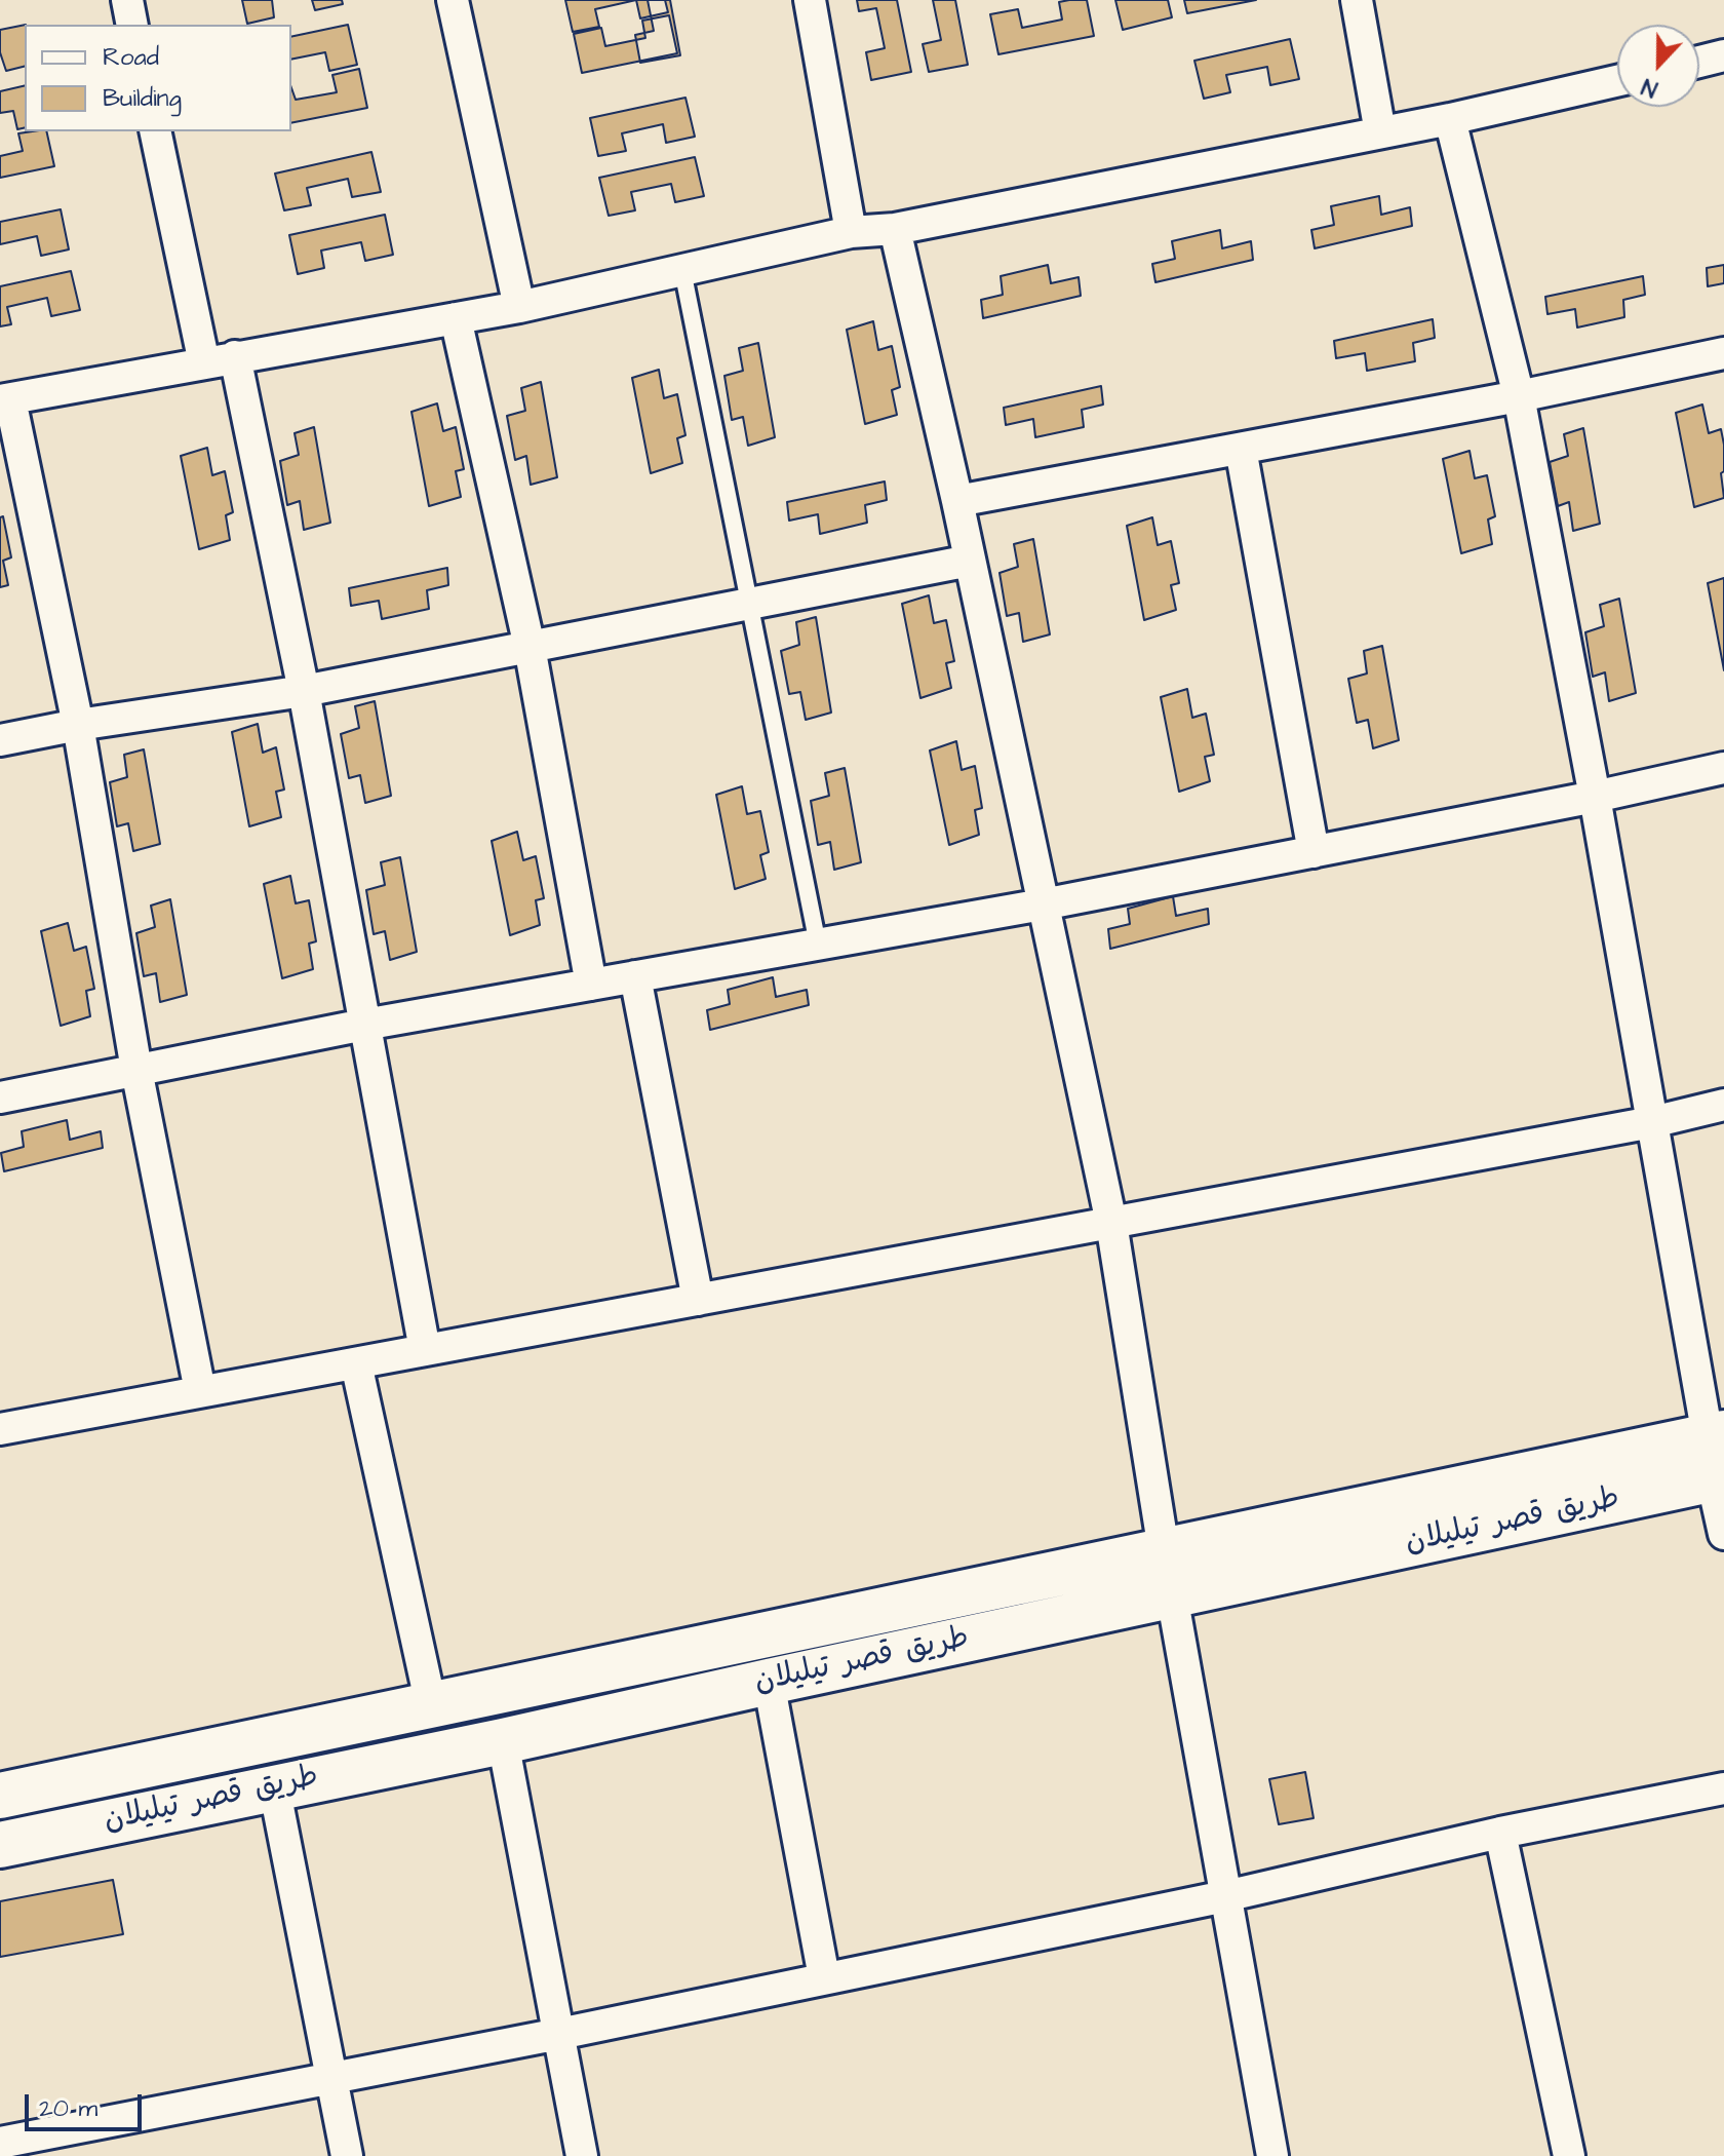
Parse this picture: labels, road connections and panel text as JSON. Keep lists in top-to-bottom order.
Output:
{
  "streets": {
    "main road": ["طريق قصر تيليلان"]
  },
  "legend": ["Road", "Building"],
  "scale_bar": "20 m",
  "north": "bottom"
}
